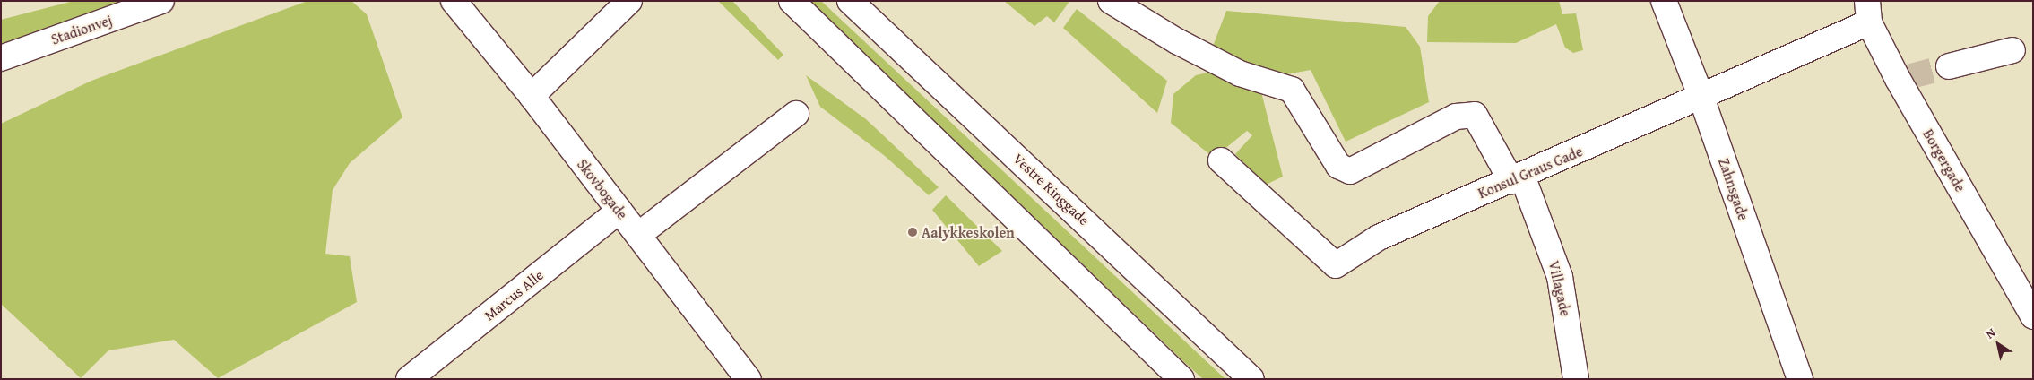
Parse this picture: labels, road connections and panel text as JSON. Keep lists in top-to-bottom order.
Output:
{
  "streets": {
    "street": [
      "Stadionvej",
      "Borgergade",
      "Konsul Graus Gade",
      "Skovbogade",
      "Vestre Ringgade",
      "Zahnsgade",
      "Villagade",
      "Marcus Alle"
    ]
  },
  "crossings": [
    ["Borgergade", "Konsul Graus Gade"],
    ["Konsul Graus Gade", "Zahnsgade"],
    ["Konsul Graus Gade", "Villagade"],
    ["Skovbogade", "Marcus Alle"]
  ],
  "places": ["Aalykkeskolen"],
  "north": "top left"
}
